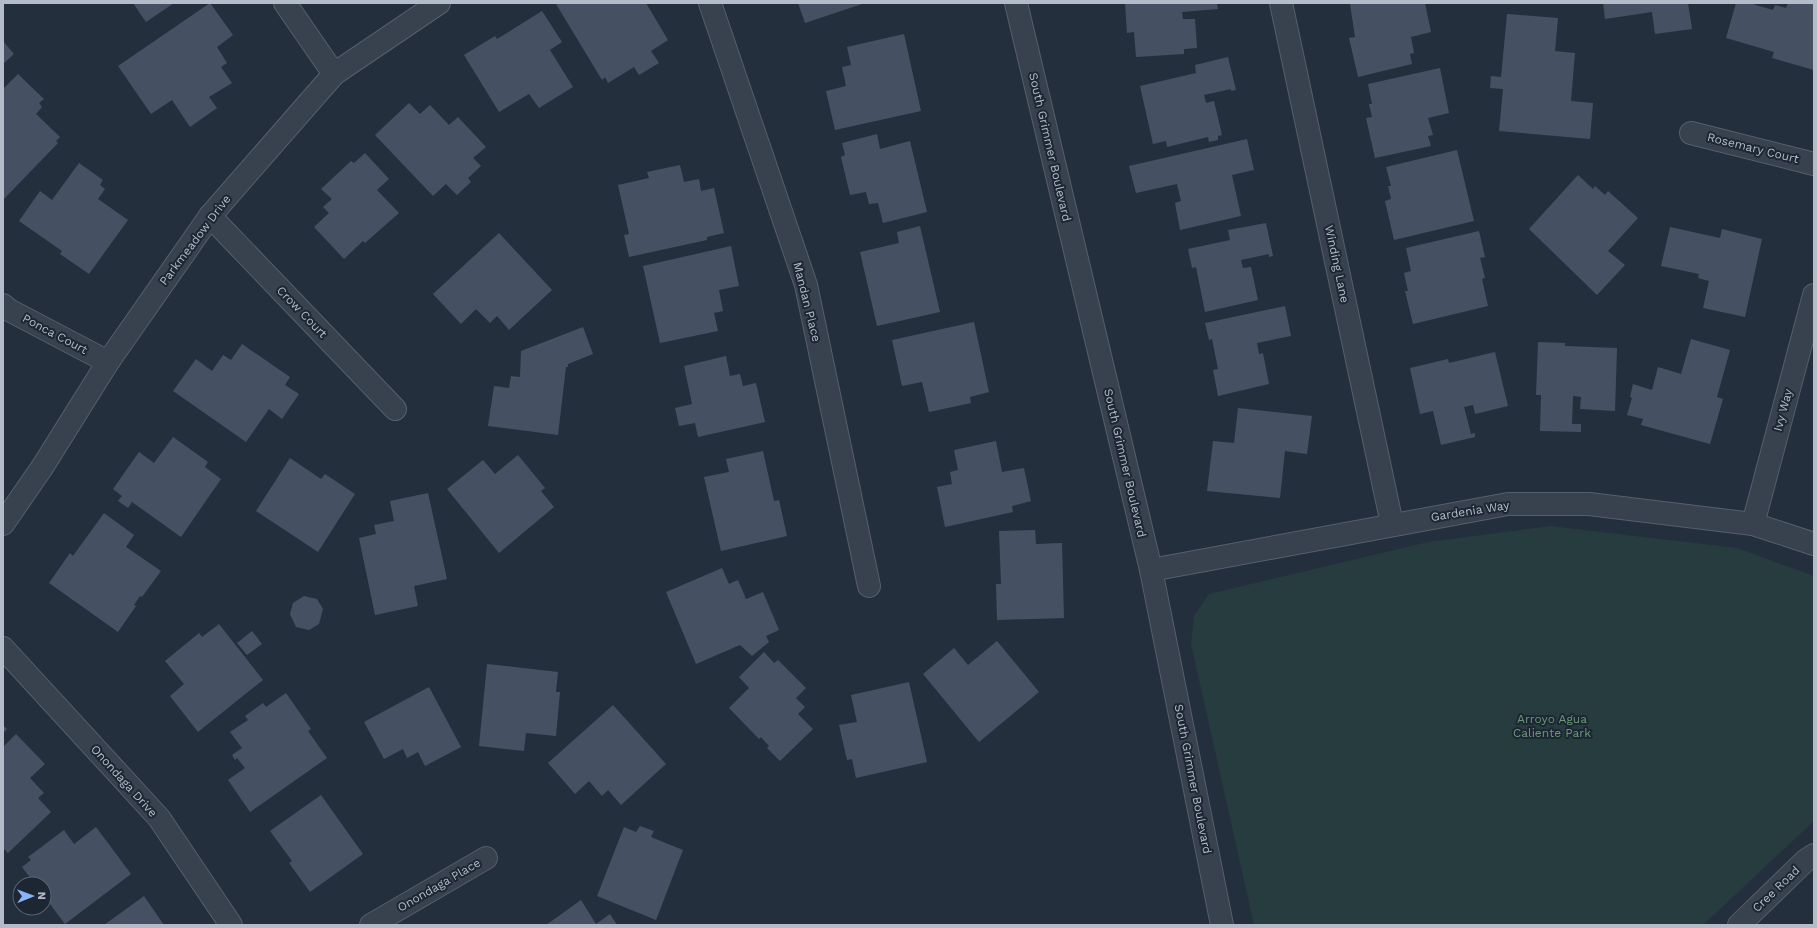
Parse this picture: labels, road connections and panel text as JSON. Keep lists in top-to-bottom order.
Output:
{
  "streets": {
    "street": [
      "South Grimmer Boulevard",
      "Rosemary Court",
      "Parkmeadow Drive",
      "Winding Lane",
      "Mandan Place",
      "Crow Court",
      "Ponca Court",
      "Ivy Way",
      "Gardenia Way",
      "Onondaga Drive",
      "Onondaga Place",
      "Cree Road"
    ]
  },
  "crossings": [
    ["South Grimmer Boulevard", "Gardenia Way"],
    ["Parkmeadow Drive", "Crow Court"],
    ["Parkmeadow Drive", "Ponca Court"],
    ["Winding Lane", "Gardenia Way"],
    ["Ivy Way", "Gardenia Way"]
  ],
  "parks": ["Arroyo Agua Caliente Park"],
  "north": "right"
}
